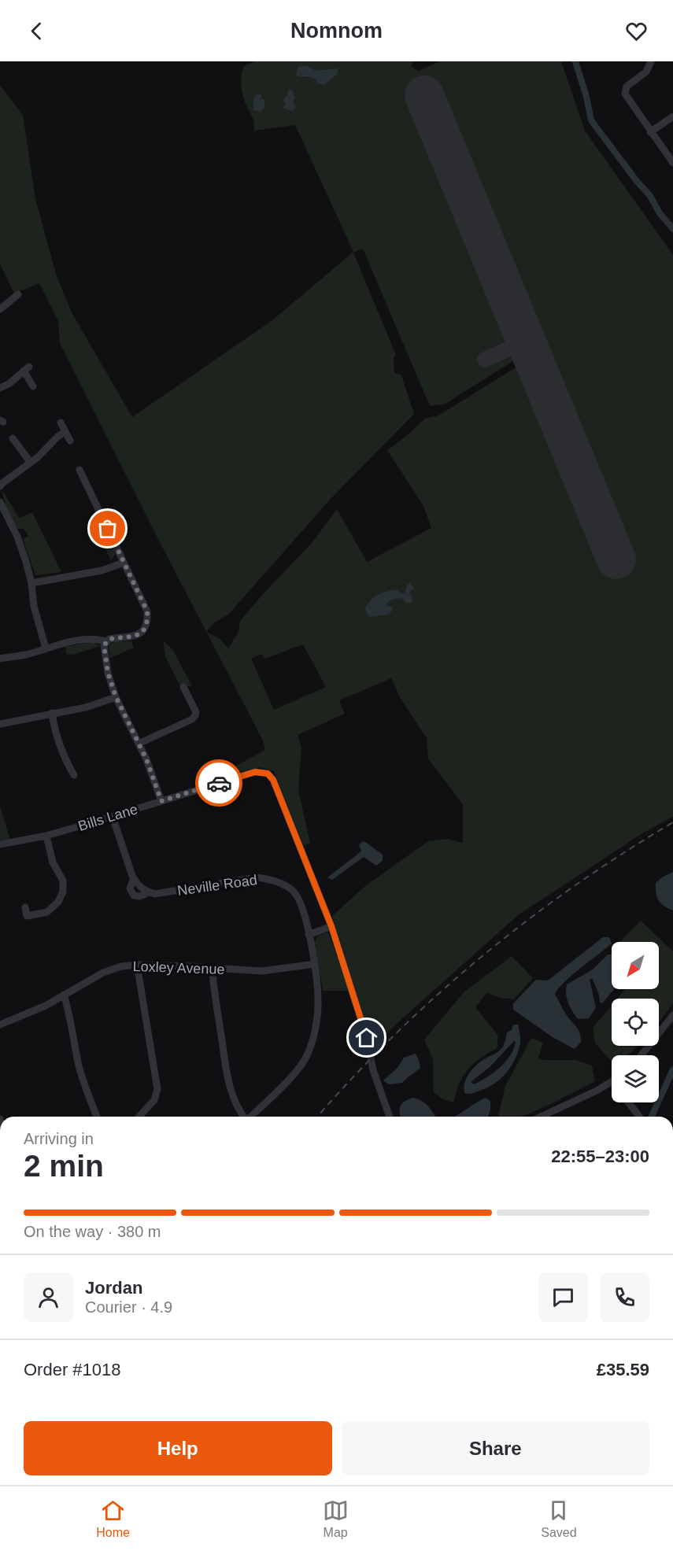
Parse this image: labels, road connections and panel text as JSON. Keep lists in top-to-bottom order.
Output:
{
  "streets": {
    "street": ["Bills Lane", "Neville Road", "Loxley Avenue"]
  },
  "crossings": [
    ["Bills Lane", "Neville Road"],
    ["Neville Road", "Loxley Avenue"]
  ],
  "north": "bottom left",
  "page": {
    "header": "Nomnom",
    "heading": ["2 min", "Arriving in", "22:55–23:00"],
    "panel": [
      "Jordan",
      "Courier · 4.9",
      "Order #1018",
      "£35.59"
    ],
    "bar": "On the way · 380 m",
    "buttons": ["Help", "Share"],
    "tabs": ["Home", "Map", "Saved"]
  }
}
